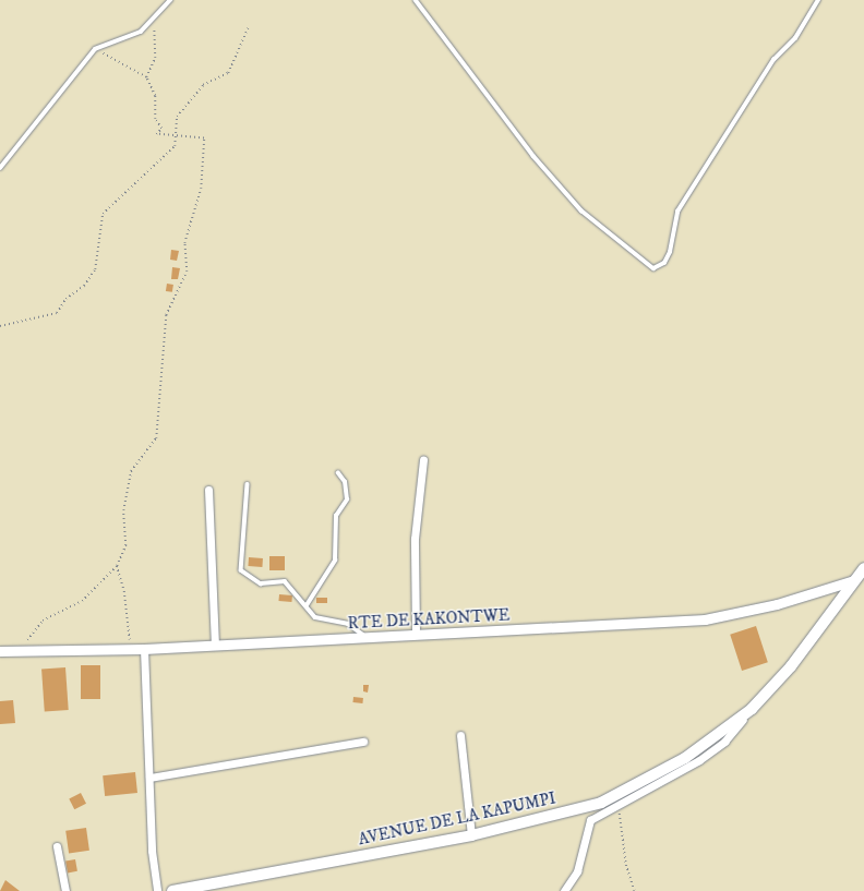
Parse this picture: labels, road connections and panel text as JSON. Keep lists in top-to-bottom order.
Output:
{
  "streets": {
    "main road": ["AVENUE DE LA KAPUMPI"],
    "street": ["RTE DE KAKONTWE"]
  },
  "crossings": [
    ["RTE DE KAKONTWE", "AVENUE DE LA KAPUMPI"]
  ]
}
